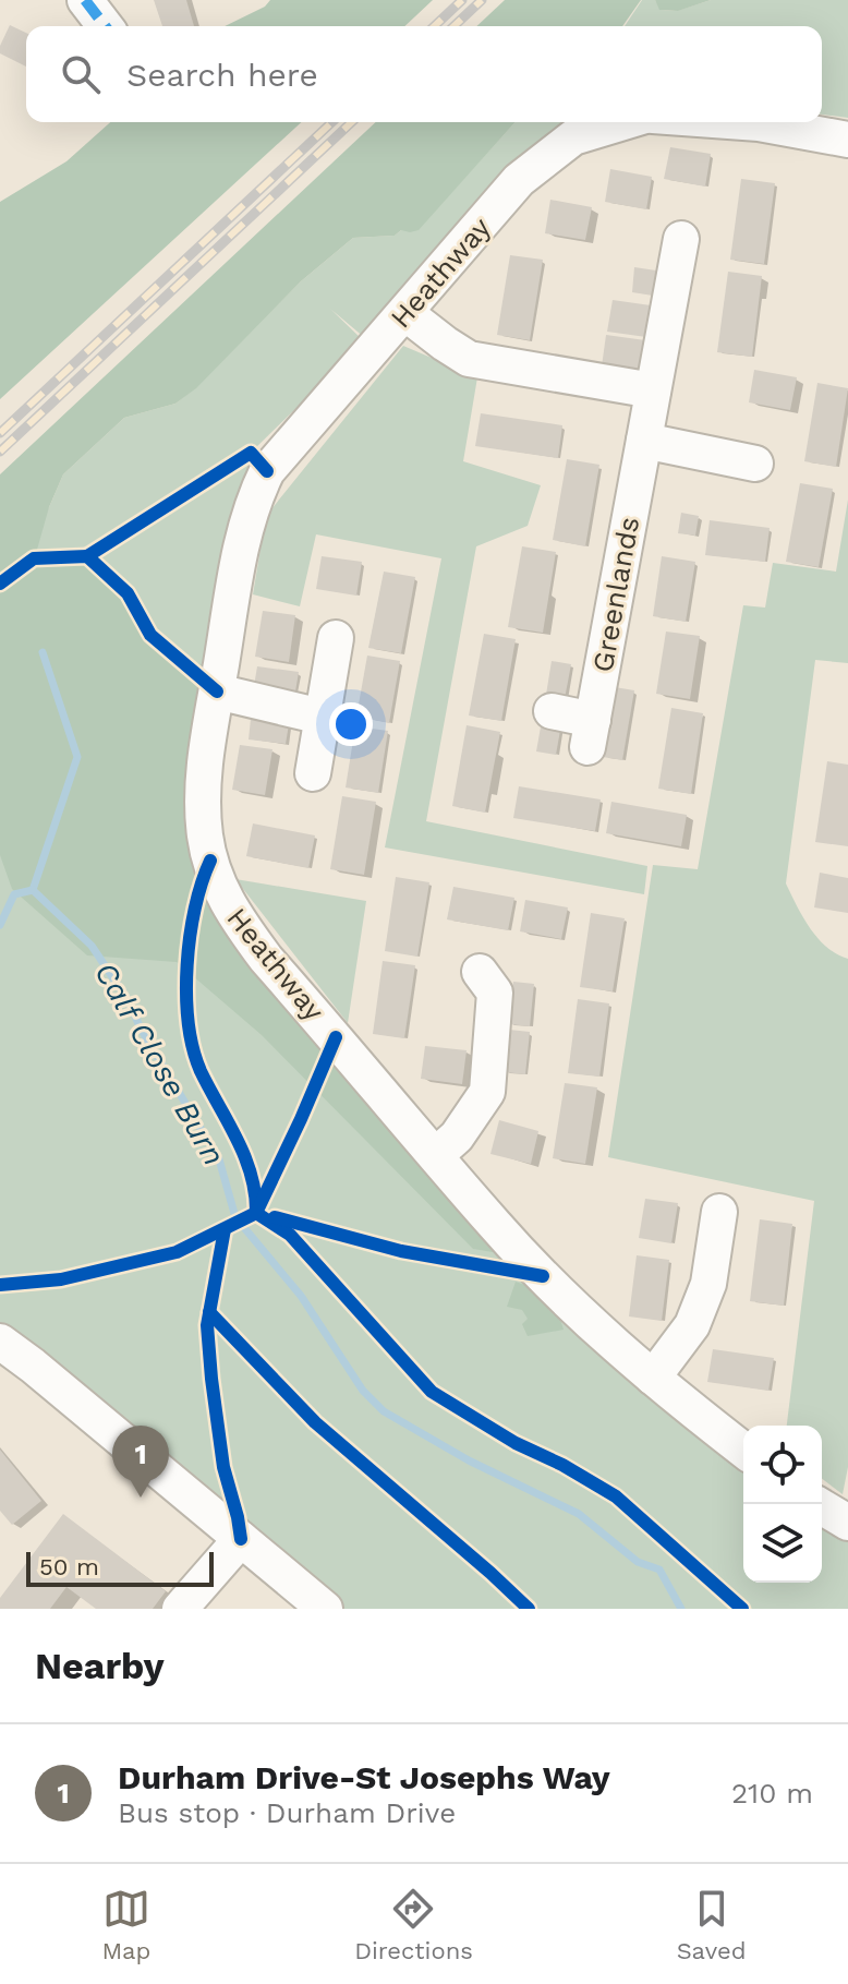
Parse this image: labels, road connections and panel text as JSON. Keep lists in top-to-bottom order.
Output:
{
  "streets": {
    "street": ["Heathway", "Greenlands"]
  },
  "water": ["Calf Close Burn"],
  "scale_bar": "50 m",
  "page": {
    "search": "Search here",
    "pins": "1",
    "scale": "50 m",
    "heading": "Nearby",
    "list": [
      {
        "mark": "1",
        "name": "Durham Drive-St Josephs Way",
        "note": "Bus stop · Durham Drive",
        "value": "210 m"
      }
    ],
    "nav": ["Map", "Directions", "Saved"]
  }
}
